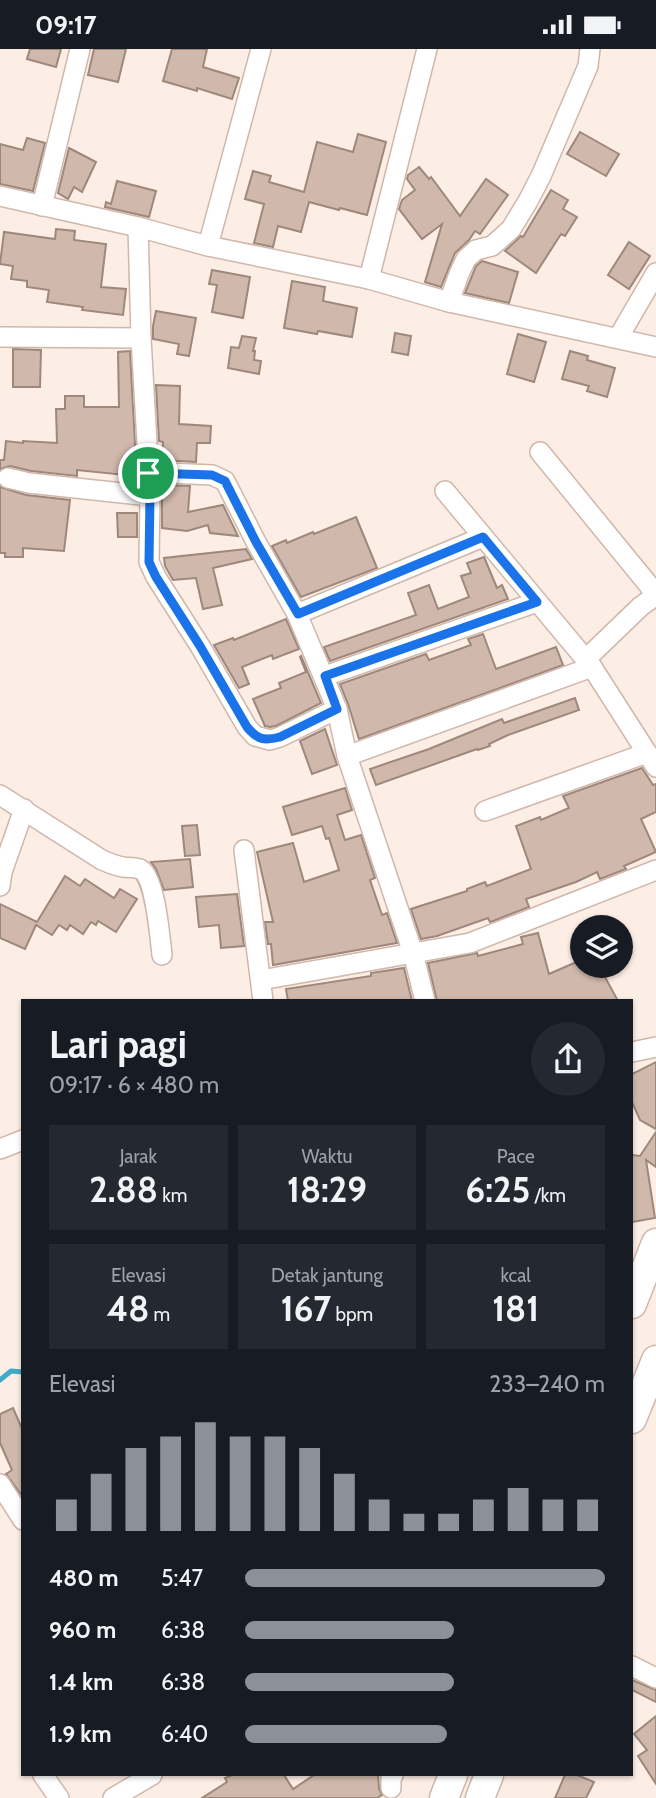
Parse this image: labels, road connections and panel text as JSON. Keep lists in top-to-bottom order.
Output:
{
  "page": {
    "status": "09:17",
    "heading": ["Lari pagi", "09:17 · 6 × 480 m"],
    "stats": [
      ["Jarak", "2.88 km"],
      ["Waktu", "18:29"],
      ["Pace", "6:25 /km"],
      ["Elevasi", "48 m"],
      ["Detak jantung", "167 bpm"],
      ["kcal", "181"]
    ],
    "chart": ["Elevasi", "233–240 m"],
    "list": [
      {
        "name": "480 m",
        "note": "5:47"
      },
      {
        "name": "960 m",
        "note": "6:38"
      },
      {
        "name": "1.4 km",
        "note": "6:38"
      },
      {
        "name": "1.9 km",
        "note": "6:40"
      }
    ]
  }
}
